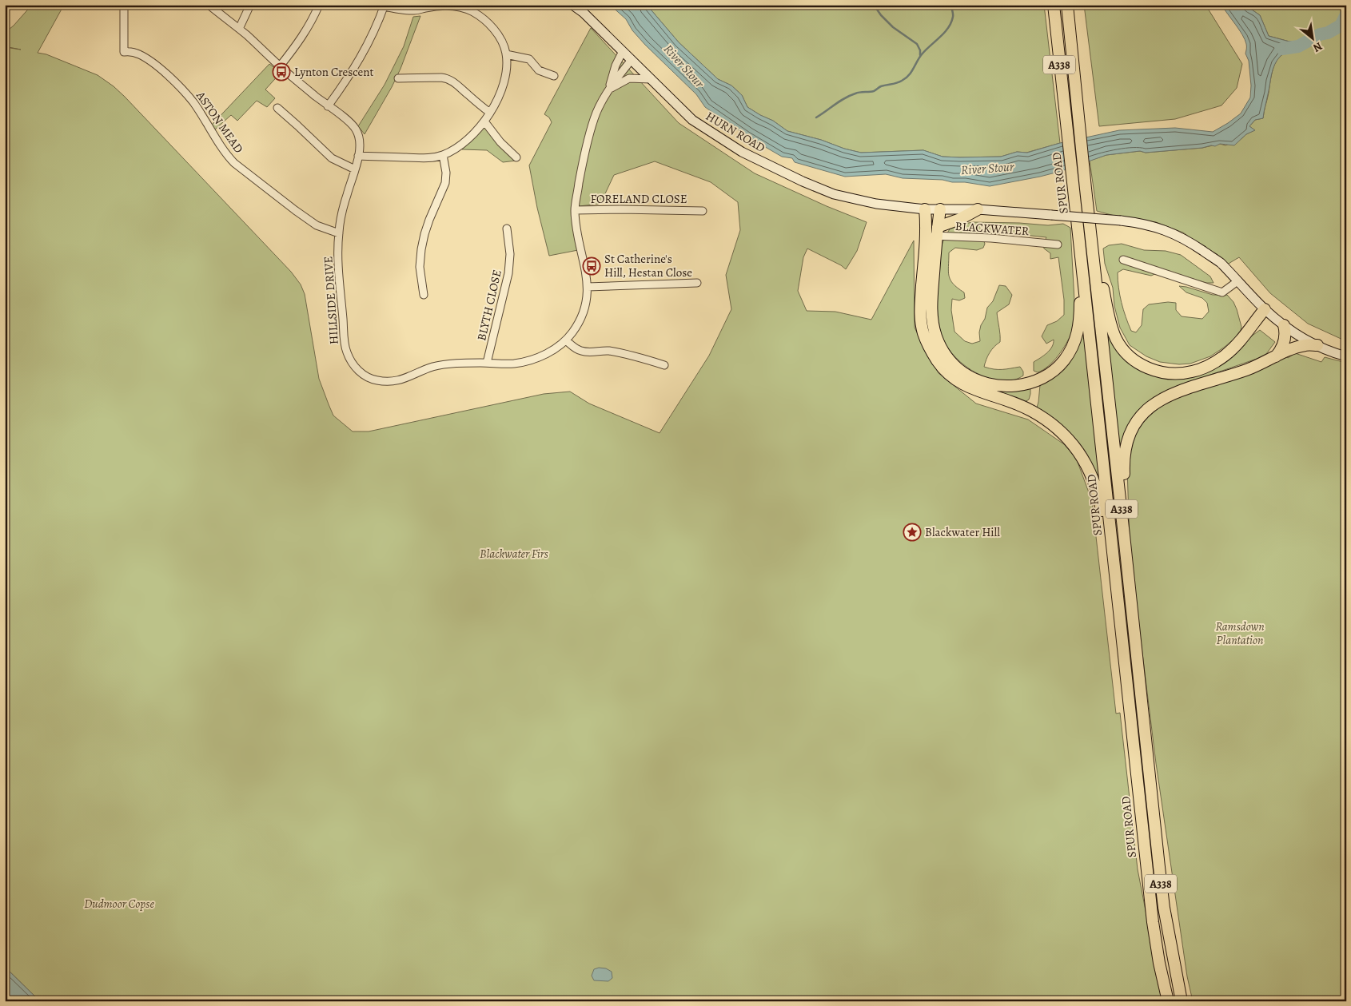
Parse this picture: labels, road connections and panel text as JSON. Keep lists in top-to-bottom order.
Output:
{
  "streets": {
    "highway": ["A338", "SPUR ROAD"],
    "main road": ["HURN ROAD"],
    "street": [
      "ASTON MEAD",
      "FORELAND CLOSE",
      "BLACKWATER",
      "HILLSIDE DRIVE",
      "BLYTH CLOSE"
    ]
  },
  "crossings": [
    ["ASTON MEAD", "HILLSIDE DRIVE"],
    ["HURN ROAD", "HILLSIDE DRIVE"],
    ["FORELAND CLOSE", "HILLSIDE DRIVE"],
    ["HILLSIDE DRIVE", "BLYTH CLOSE"]
  ],
  "water": ["River Stour"],
  "parks": ["Blackwater Firs", "Ramsdown Plantation", "Dudmoor Copse"],
  "places": {
    "bus stop": ["Lynton Crescent", "St Catherine's Hill, Hestan Close"],
    "place": ["Blackwater Hill"]
  },
  "north": "bottom right"
}
